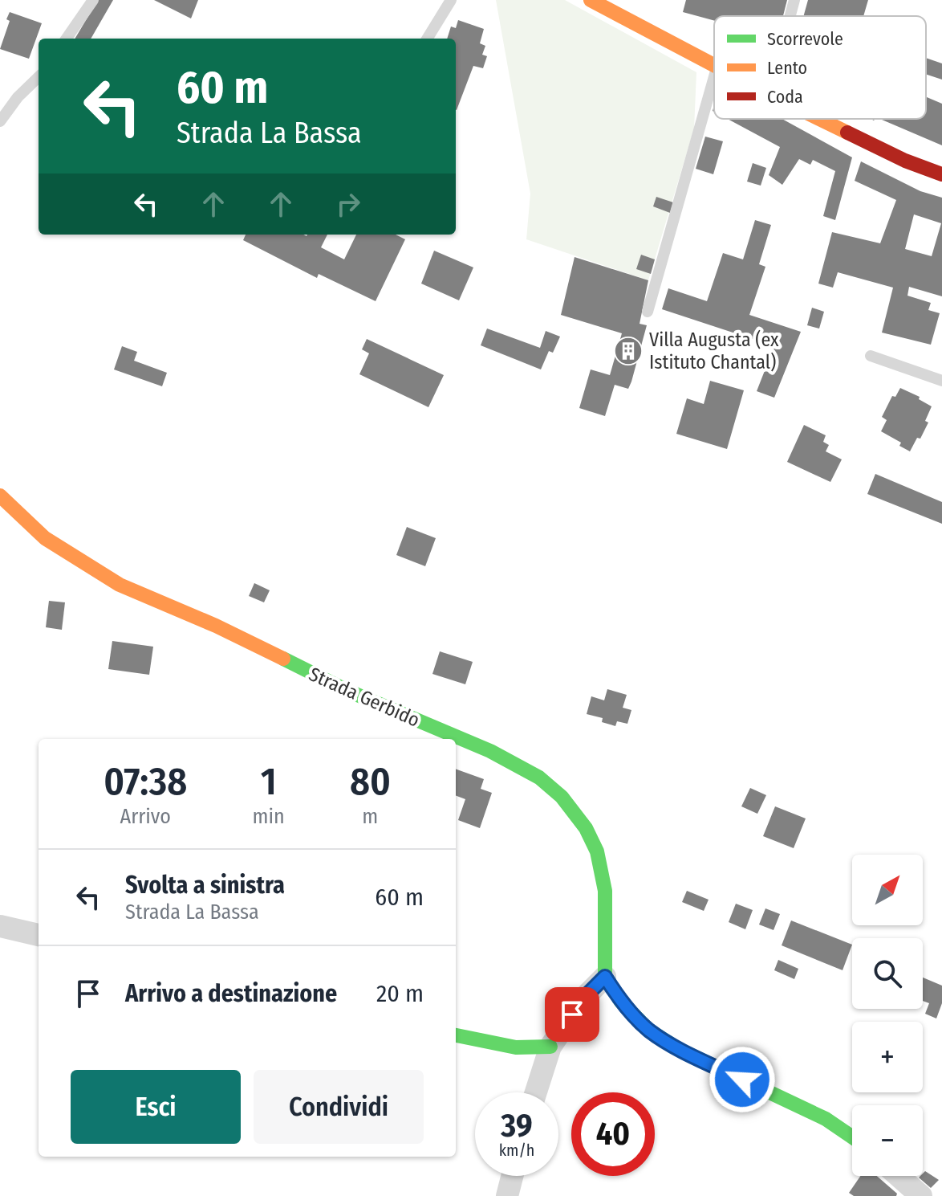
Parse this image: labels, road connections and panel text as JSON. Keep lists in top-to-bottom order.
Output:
{
  "streets": {
    "street": ["Strada Gerbido"]
  },
  "places": {
    "building": ["Villa Augusta (ex Istituto Chantal)"]
  },
  "legend": ["Scorrevole", "Lento", "Coda"],
  "north": "top right",
  "page": {
    "turn": ["60 m", "Strada La Bassa"],
    "eta": [
      "07:38",
      "Arrivo",
      "1",
      "min",
      "80",
      "m"
    ],
    "list": [
      {
        "name": "Svolta a sinistra",
        "note": "Strada La Bassa",
        "value": "60 m"
      },
      {
        "name": "Arrivo a destinazione",
        "value": "20 m"
      }
    ],
    "map_buttons": ["+", "−"],
    "buttons": ["Esci", "Condividi"],
    "speed": "39 km/h",
    "limit": "40"
  }
}
